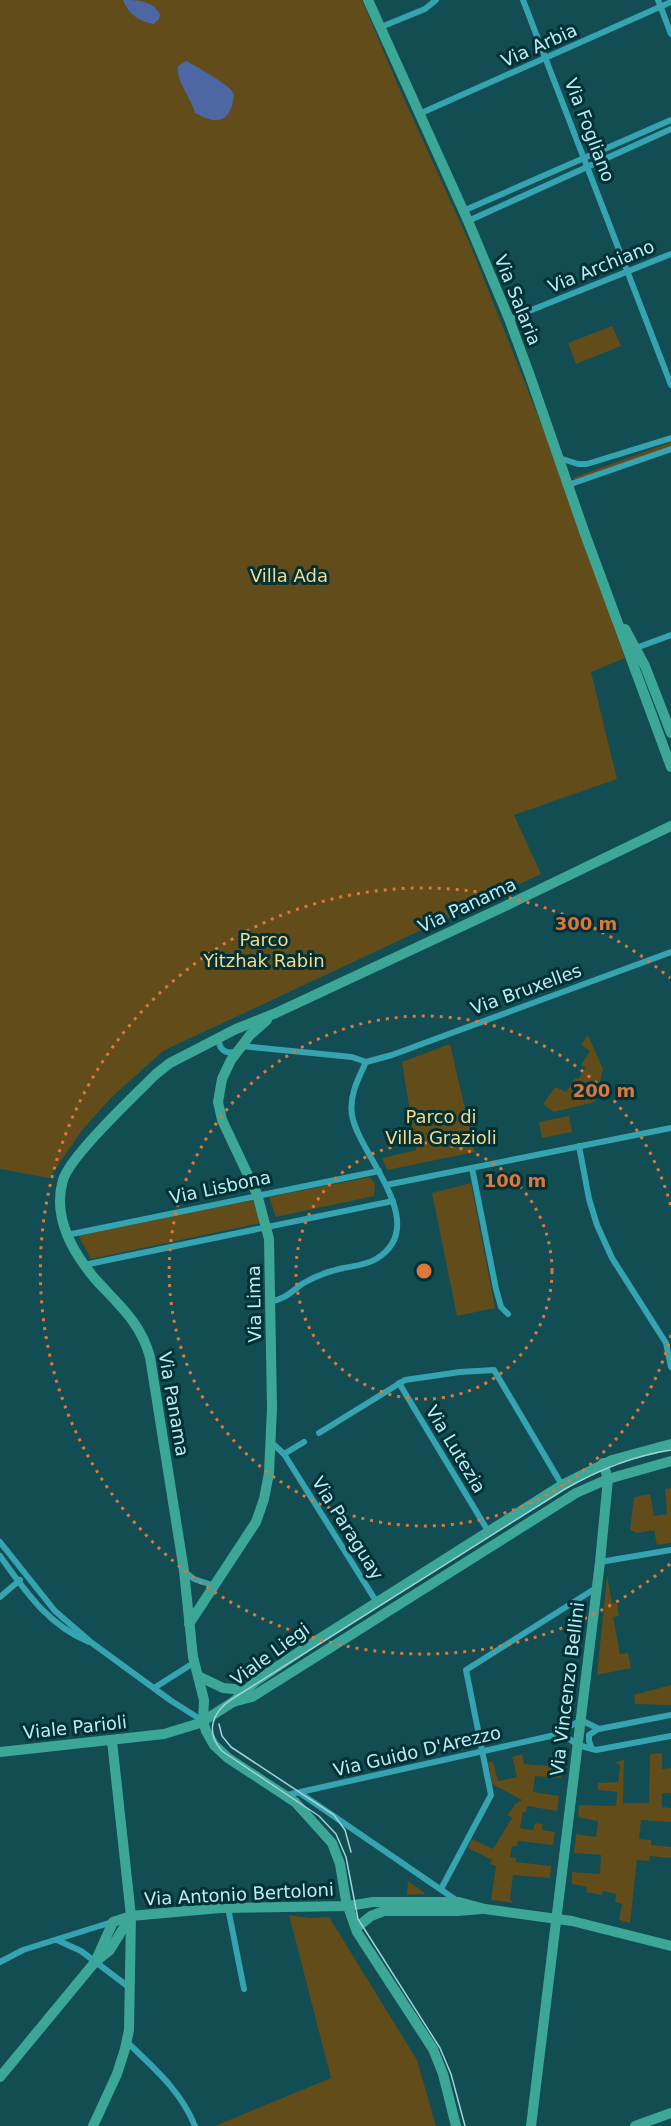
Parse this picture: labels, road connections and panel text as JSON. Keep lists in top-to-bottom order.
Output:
{
  "streets": {
    "street": [
      "Via Arbia",
      "Via Fogliano",
      "Via Archiano",
      "Via Salaria",
      "Via Panama",
      "Via Bruxelles",
      "Via Lisbona",
      "Via Lima",
      "Via Lutezia",
      "Via Paraguay",
      "Viale Liegi",
      "Via Vincenzo Bellini",
      "Viale Parioli",
      "Via Guido D'Arezzo",
      "Via Antonio Bertoloni"
    ]
  },
  "crossings": [
    ["Via Arbia", "Via Fogliano"],
    ["Via Arbia", "Via Salaria"],
    ["Via Fogliano", "Via Archiano"],
    ["Via Archiano", "Via Salaria"],
    ["Via Panama", "Via Lisbona"],
    ["Via Panama", "Via Lima"],
    ["Via Panama", "Viale Parioli"],
    ["Via Lisbona", "Via Lima"],
    ["Via Lima", "Via Paraguay"],
    ["Via Lutezia", "Viale Liegi"],
    ["Via Paraguay", "Viale Liegi"],
    ["Viale Liegi", "Via Vincenzo Bellini"],
    ["Viale Liegi", "Viale Parioli"],
    ["Via Vincenzo Bellini", "Via Guido D'Arezzo"]
  ],
  "parks": ["Villa Ada", "Parco Yitzhak Rabin", "Parco di Villa Grazioli"],
  "rings": ["300 m", "200 m", "100 m"]
}
